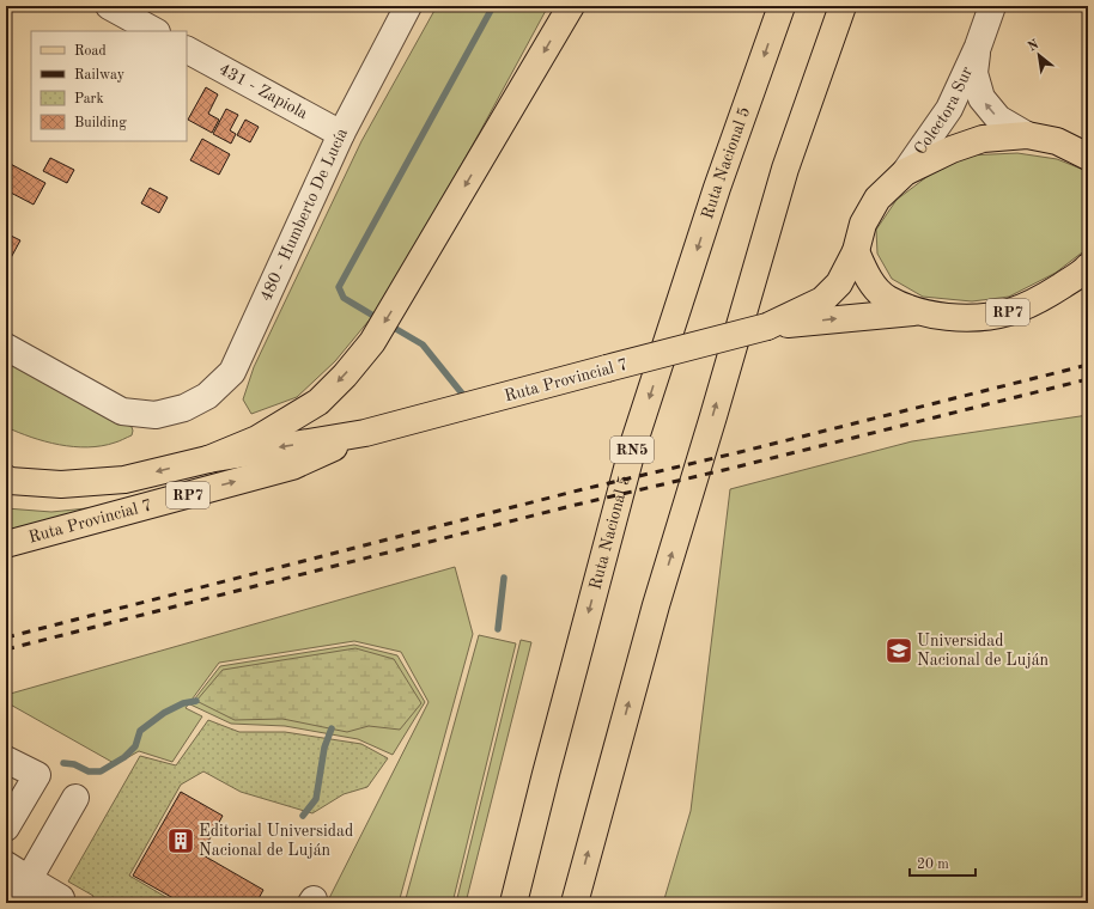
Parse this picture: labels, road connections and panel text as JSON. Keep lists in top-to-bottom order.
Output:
{
  "streets": {
    "main road": [
      "Ruta Nacional 5",
      "RP7",
      "Ruta Provincial 7",
      "RN5"
    ],
    "street": ["431 - Zapiola", "Colectora Sur", "480 - Humberto De Lucía"]
  },
  "crossings": [
    ["431 - Zapiola", "480 - Humberto De Lucía"],
    ["Colectora Sur", "RP7"],
    ["RP7", "Ruta Provincial 7"]
  ],
  "places": {
    "school or university": ["Universidad Nacional de Luján"],
    "building": ["Editorial Universidad Nacional de Luján"]
  },
  "legend": [
    "Road",
    "Railway",
    "Park",
    "Building"
  ],
  "scale_bar": "20 m",
  "north": "top left"
}
